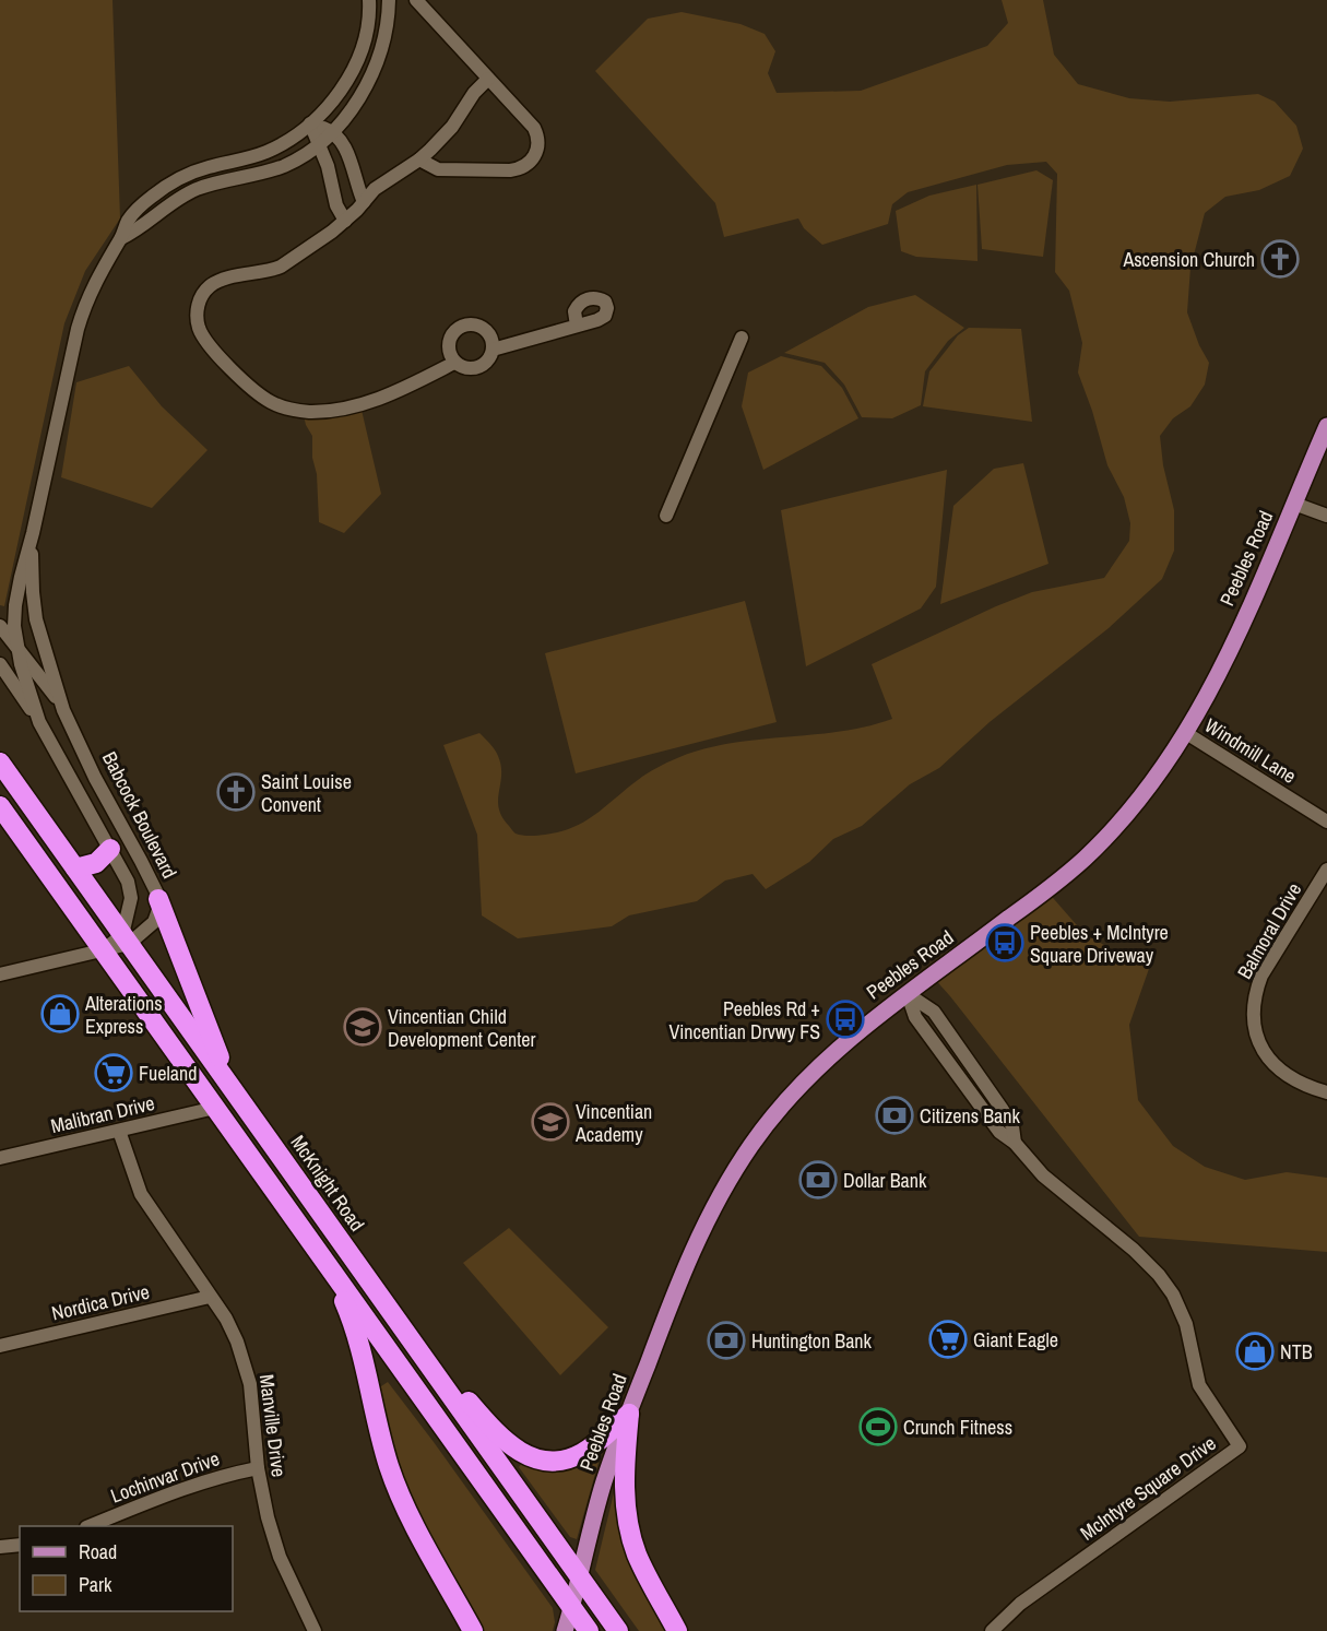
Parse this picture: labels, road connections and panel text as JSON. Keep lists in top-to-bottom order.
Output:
{
  "streets": {
    "highway": ["McKnight Road"],
    "main road": ["Peebles Road"],
    "street": [
      "Windmill Lane",
      "Babcock Boulevard",
      "Balmoral Drive",
      "Malibran Drive",
      "Nordica Drive",
      "Manville Drive",
      "Lochinvar Drive",
      "McIntyre Square Drive"
    ]
  },
  "crossings": [
    ["Peebles Road", "Windmill Lane"],
    ["Peebles Road", "McKnight Road"],
    ["Peebles Road", "McIntyre Square Drive"],
    ["Babcock Boulevard", "McKnight Road"],
    ["Malibran Drive", "Manville Drive"],
    ["Nordica Drive", "Manville Drive"],
    ["Manville Drive", "Lochinvar Drive"]
  ],
  "places": {
    "church": ["Ascension Church", "Saint Louise Convent"],
    "bus stop": ["Peebles + McIntyre Square Driveway", "Peebles Rd + Vincentian Drvwy FS"],
    "shop": ["Alterations Express", "NTB"],
    "school or university": ["Vincentian Child Development Center", "Vincentian Academy"],
    "supermarket": ["Fueland", "Giant Eagle"],
    "bank": ["Citizens Bank", "Dollar Bank", "Huntington Bank"],
    "sports": ["Crunch Fitness"]
  },
  "legend": ["Road", "Park"]
}
